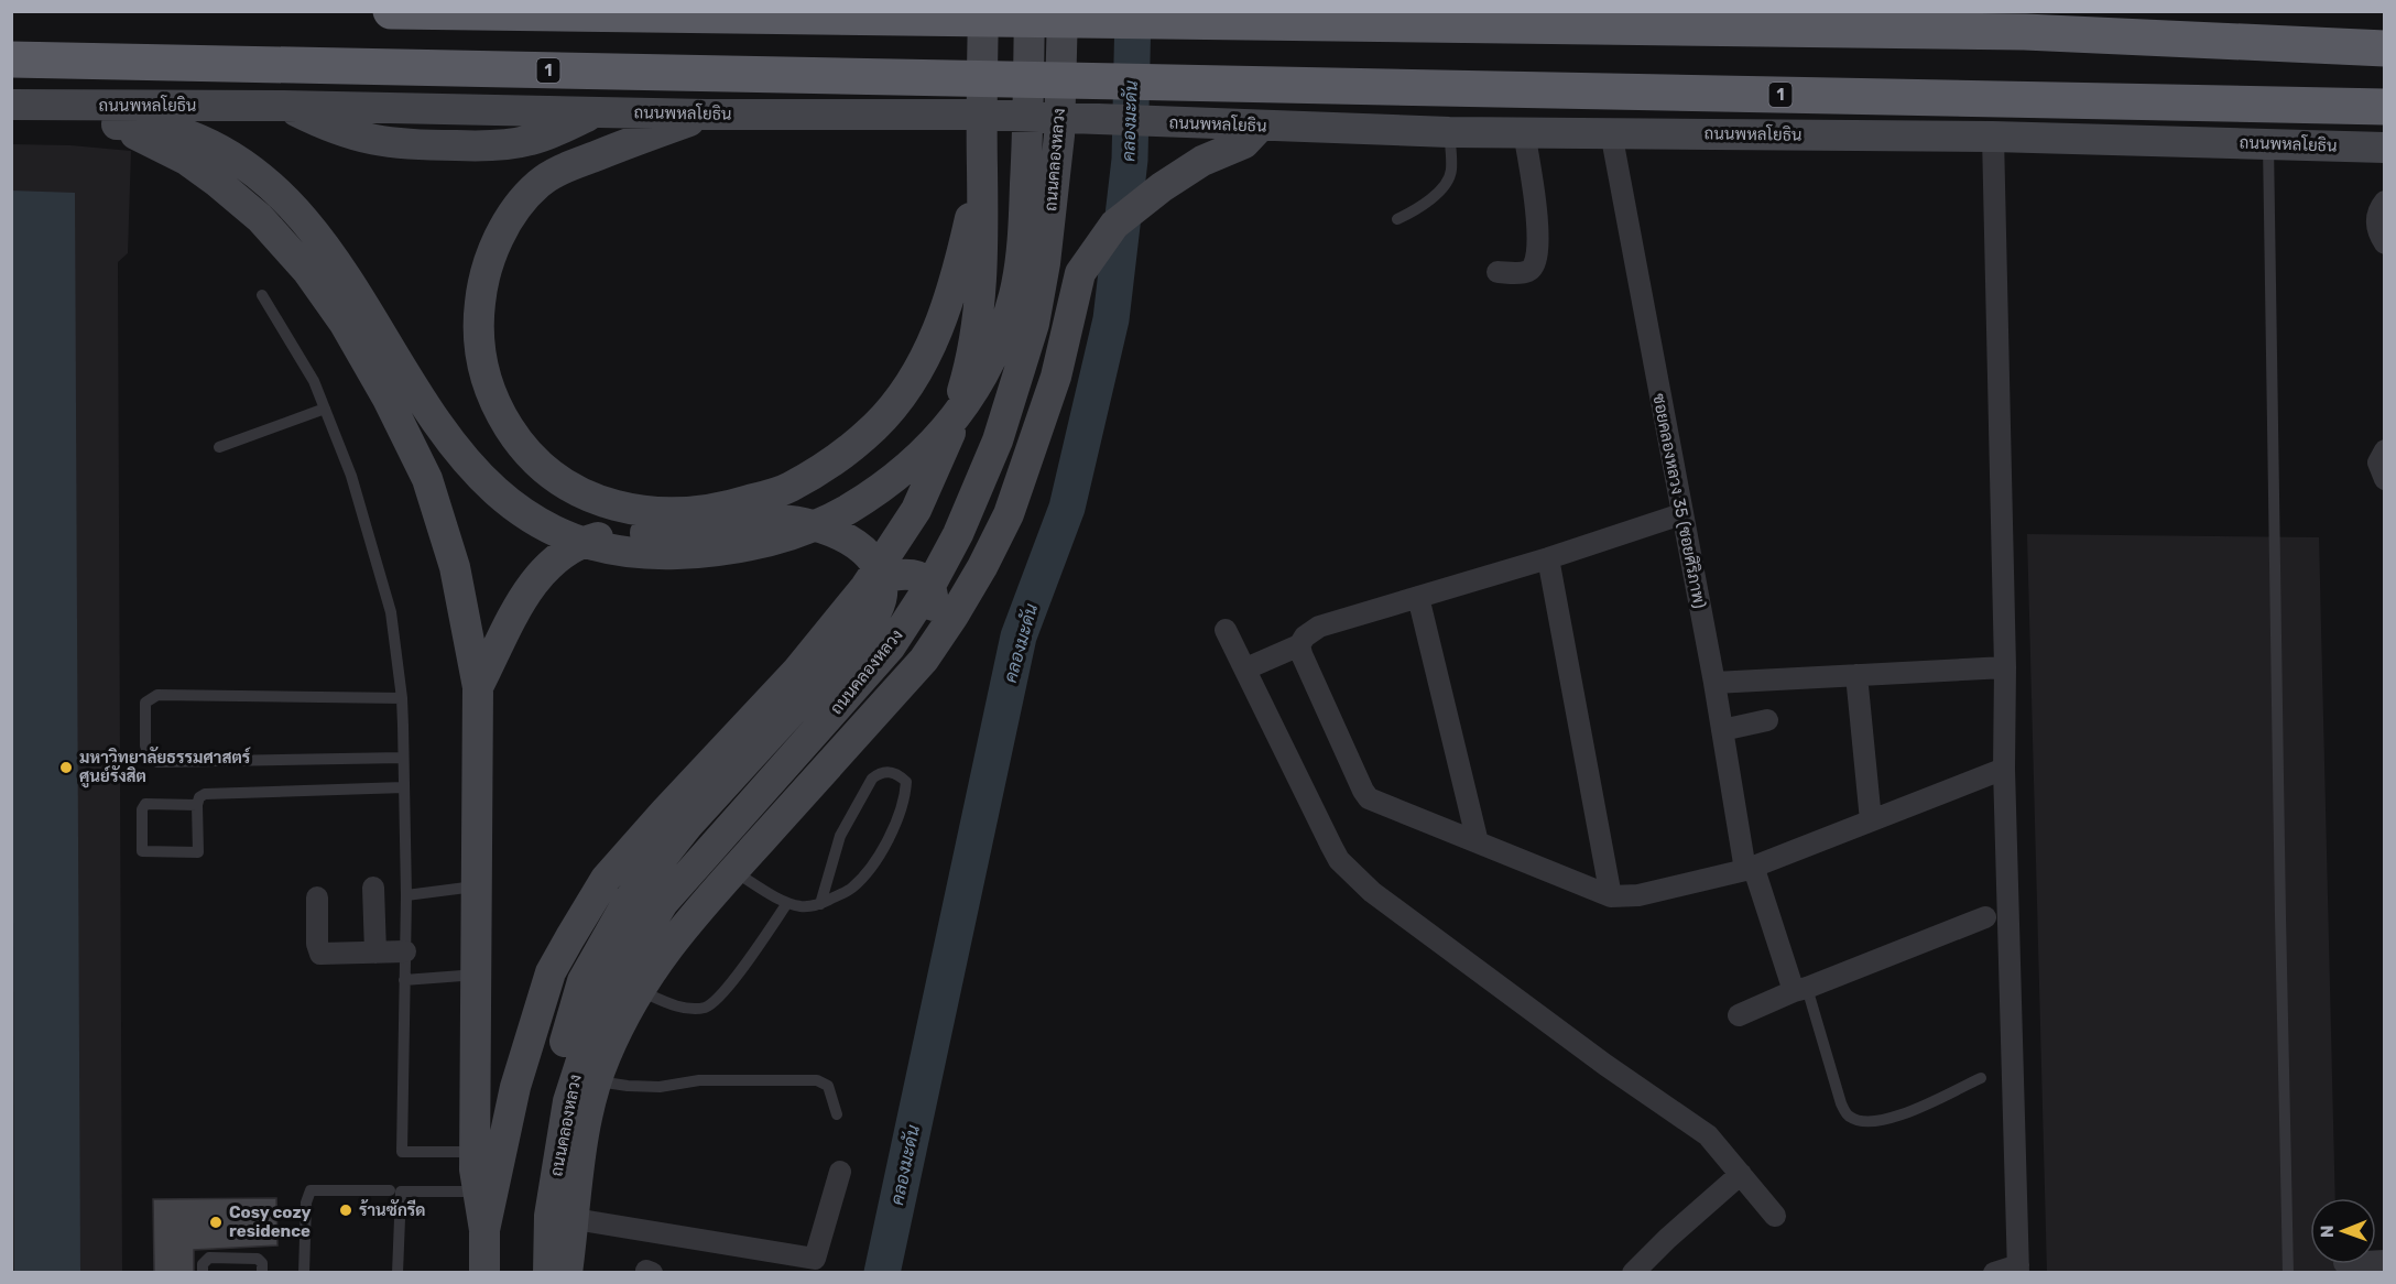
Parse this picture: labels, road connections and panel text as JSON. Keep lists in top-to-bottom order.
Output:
{
  "streets": {
    "highway": ["1"],
    "main road": ["ถนนพหลโยธิน", "ถนนคลองหลวง"],
    "street": ["ซอยคลองหลวง 35 (ซอยศิริภาพ)"]
  },
  "crossings": [
    ["ถนนพหลโยธิน", "ซอยคลองหลวง 35 (ซอยศิริภาพ)"]
  ],
  "water": ["คลองมะดัน"],
  "places": ["มหาวิทยาลัยธรรมศาสตร์ ศูนย์รังสิต", "ร้านซักรีด", "Cosy cozy residence"],
  "north": "left"
}
